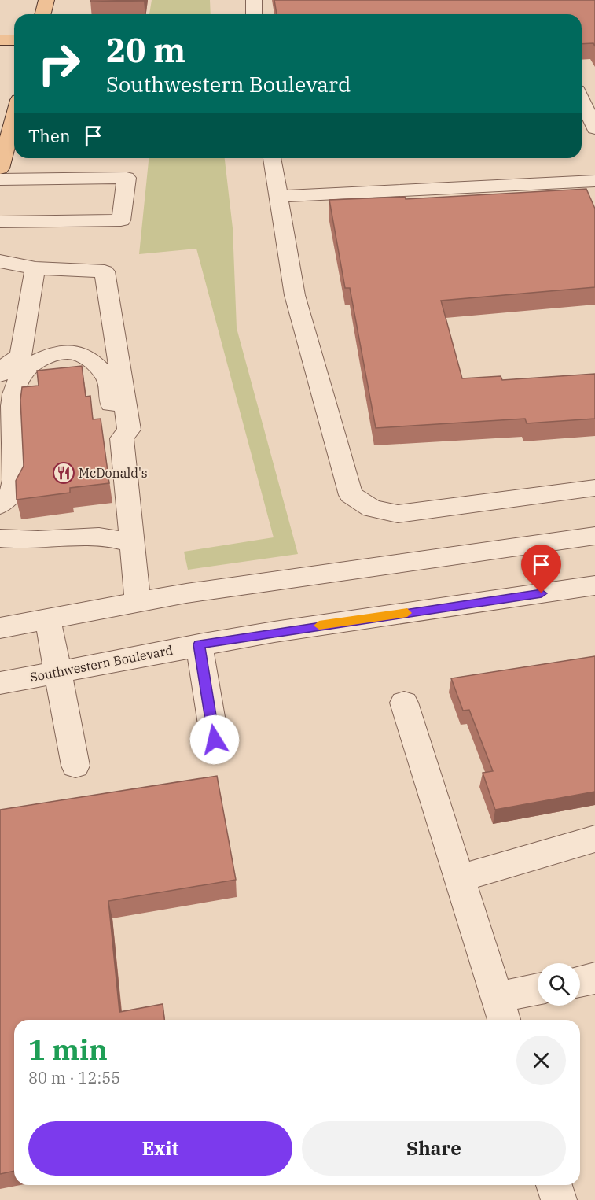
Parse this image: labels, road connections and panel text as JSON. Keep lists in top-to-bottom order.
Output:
{
  "streets": {
    "street": ["Southwestern Boulevard"]
  },
  "places": {
    "restaurant": ["McDonald's"]
  },
  "page": {
    "turn": ["20 m", "Southwestern Boulevard"],
    "then": "Then",
    "heading": ["1 min", "80 m · 12:55"],
    "buttons": ["Exit", "Share"]
  }
}
